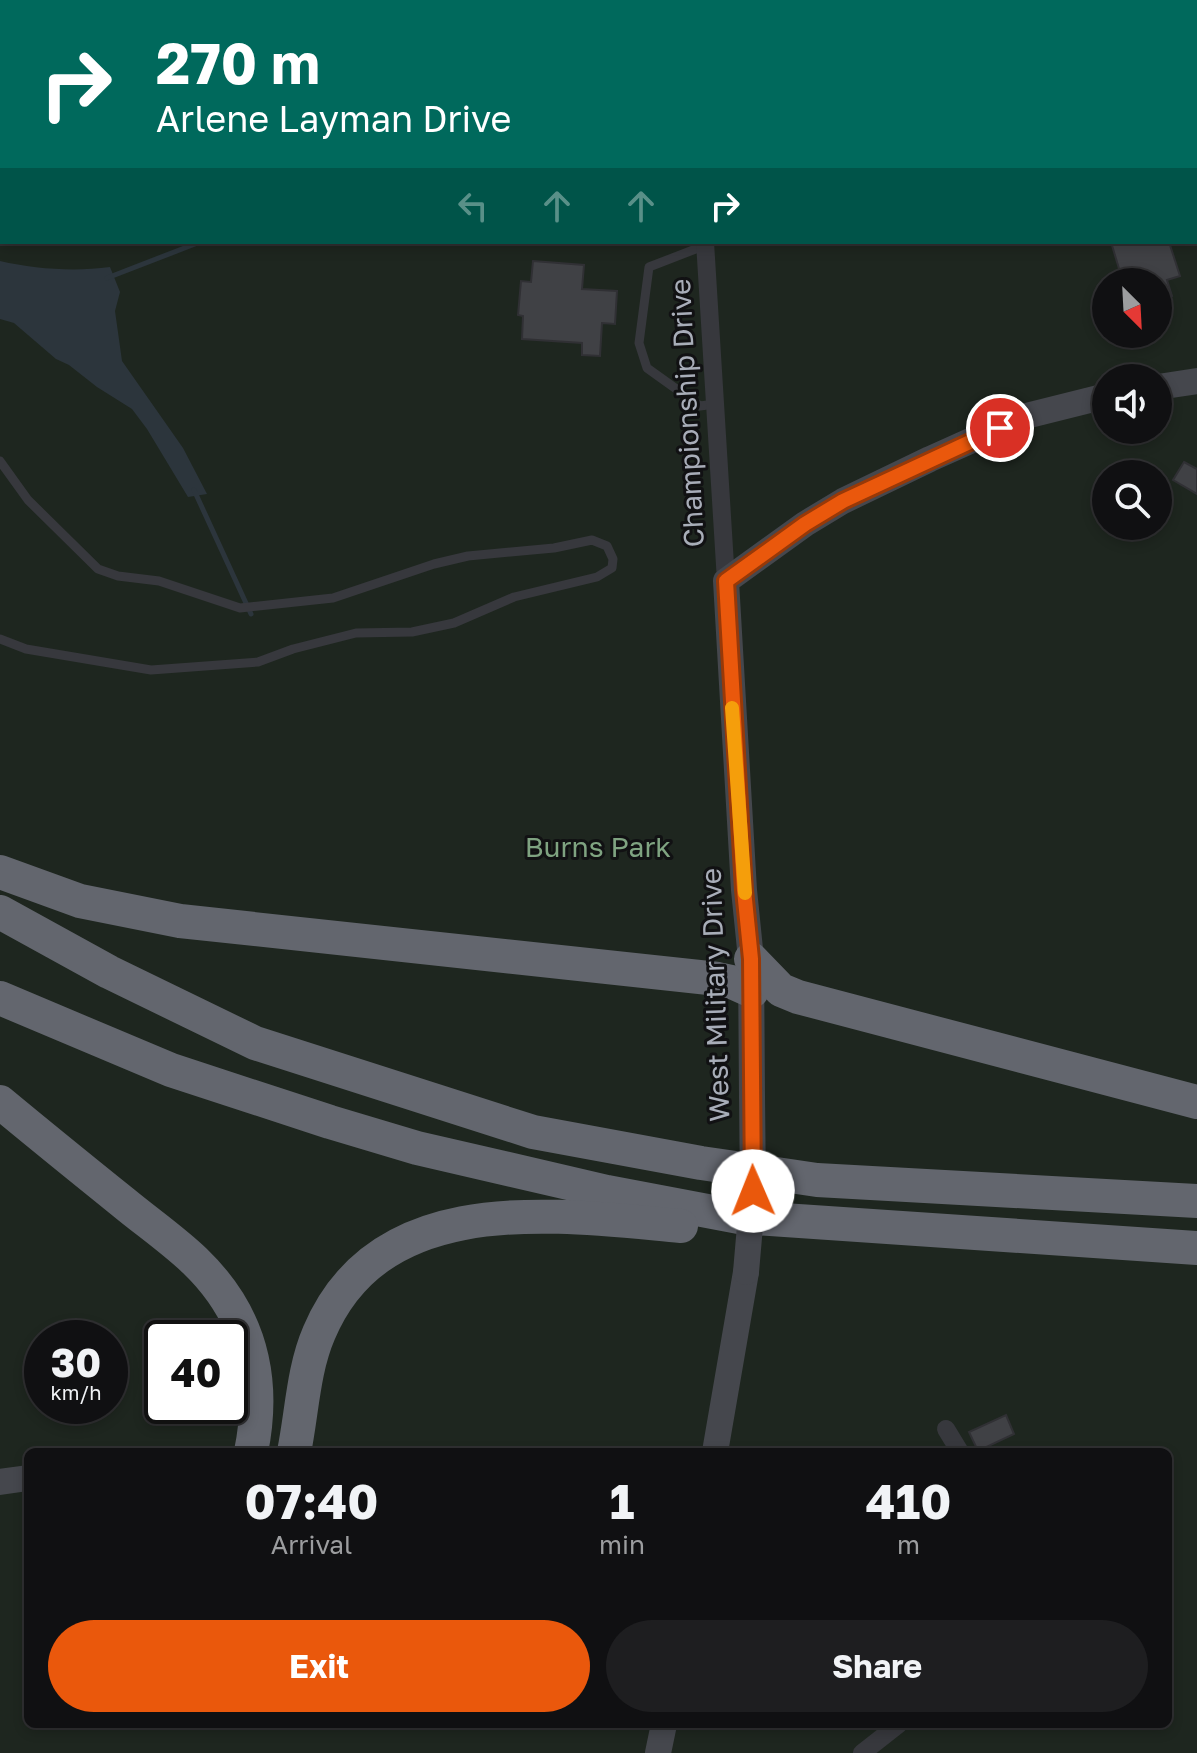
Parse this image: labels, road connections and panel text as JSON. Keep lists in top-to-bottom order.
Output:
{
  "streets": {
    "street": ["Championship Drive", "West Military Drive"]
  },
  "crossings": [
    ["Championship Drive", "West Military Drive"]
  ],
  "parks": ["Burns Park"],
  "north": "bottom right",
  "page": {
    "turn": ["270 m", "Arlene Layman Drive"],
    "speed": "30 km/h",
    "limit": "40",
    "eta": [
      "07:40",
      "Arrival",
      "1",
      "min",
      "410",
      "m"
    ],
    "buttons": ["Exit", "Share"]
  }
}
